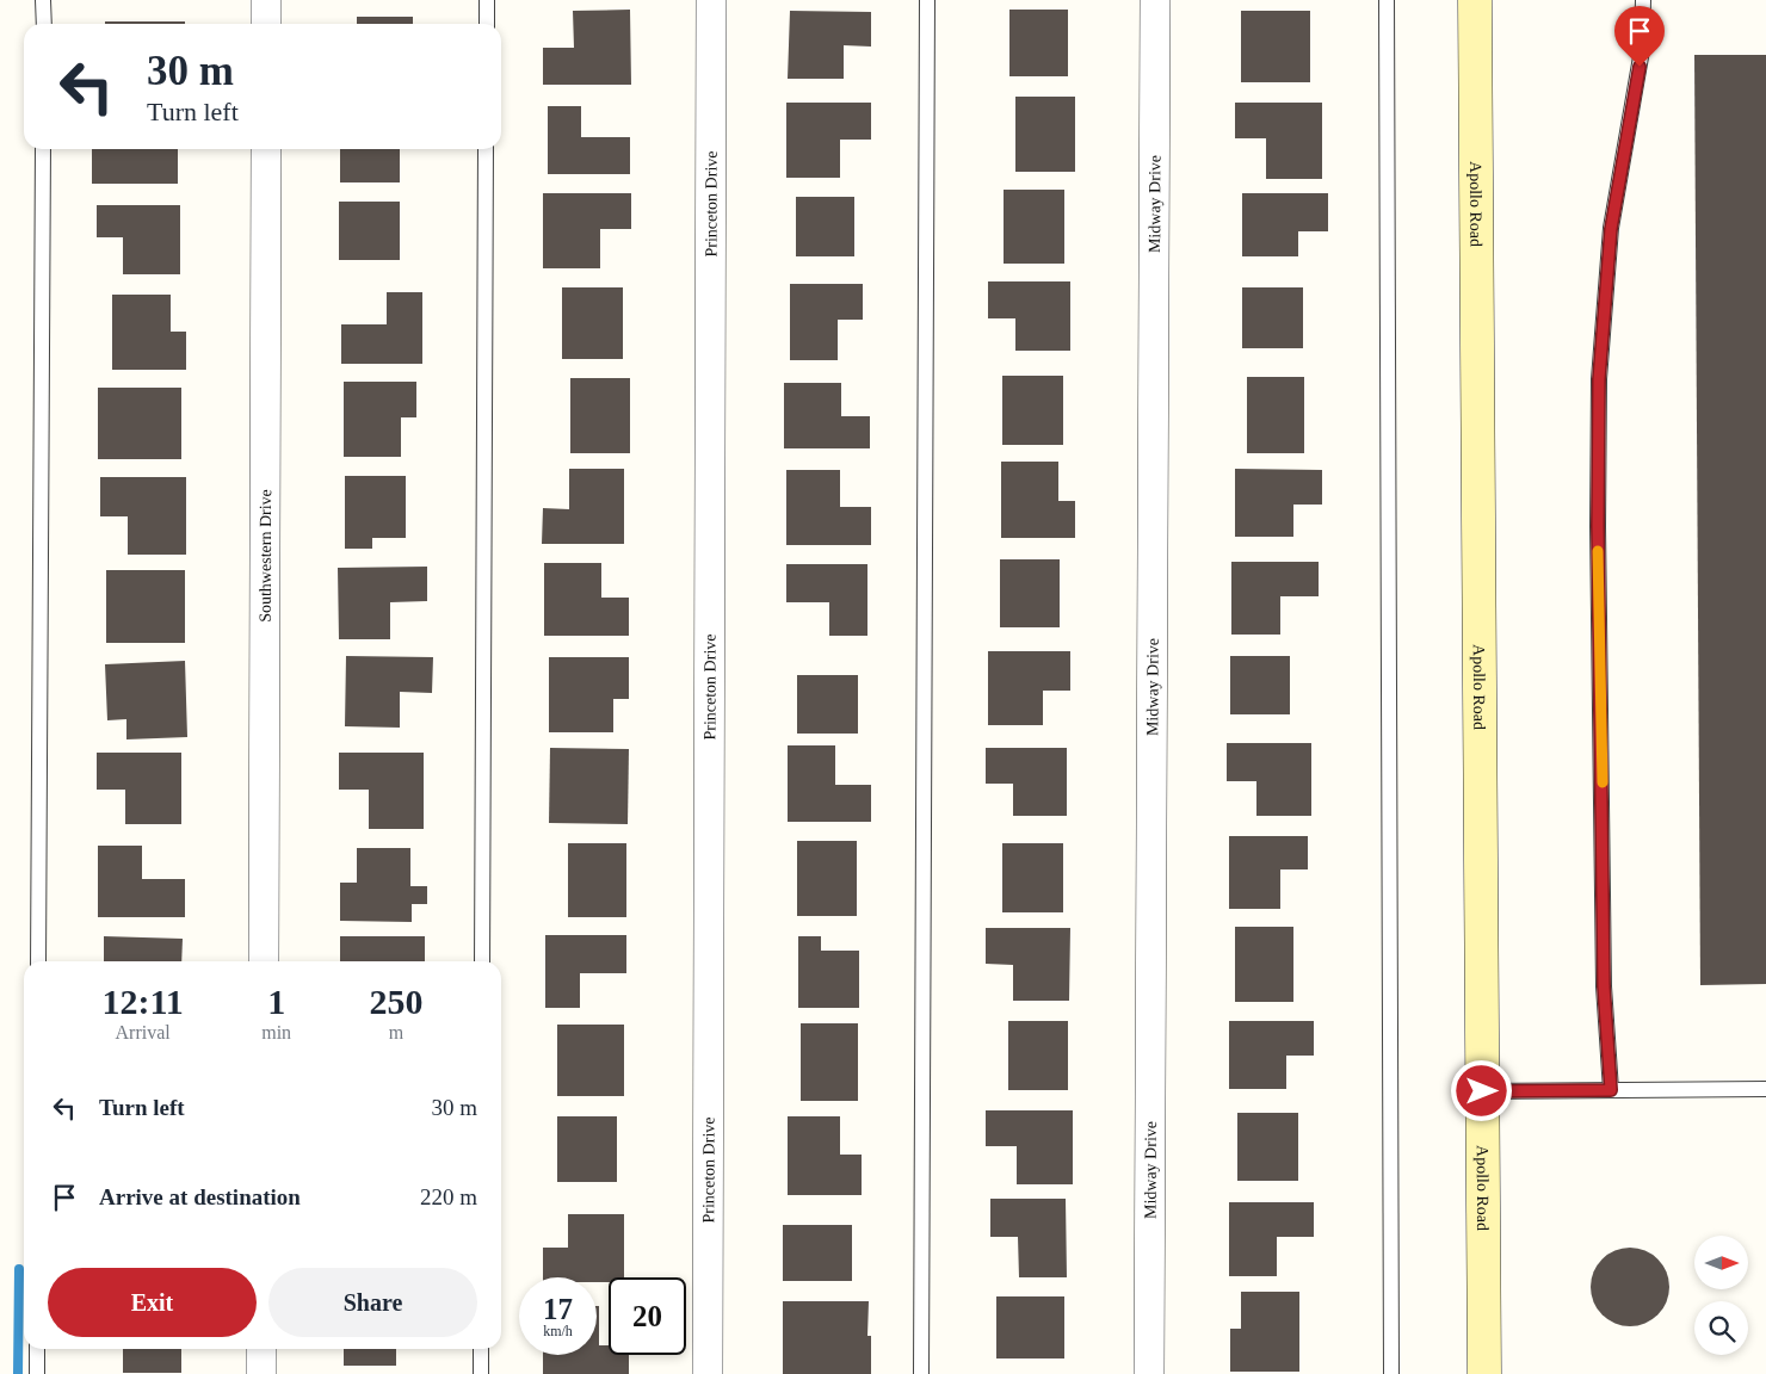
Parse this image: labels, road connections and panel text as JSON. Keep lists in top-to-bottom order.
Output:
{
  "streets": {
    "street": [
      "Princeton Drive",
      "Midway Drive",
      "Apollo Road",
      "Southwestern Drive"
    ]
  },
  "north": "right",
  "page": {
    "turn": ["30 m", "Turn left"],
    "eta": [
      "12:11",
      "Arrival",
      "1",
      "min",
      "250",
      "m"
    ],
    "list": [
      {
        "name": "Turn left",
        "value": "30 m"
      },
      {
        "name": "Arrive at destination",
        "value": "220 m"
      }
    ],
    "buttons": ["Exit", "Share"],
    "speed": "17 km/h",
    "limit": "20"
  }
}
